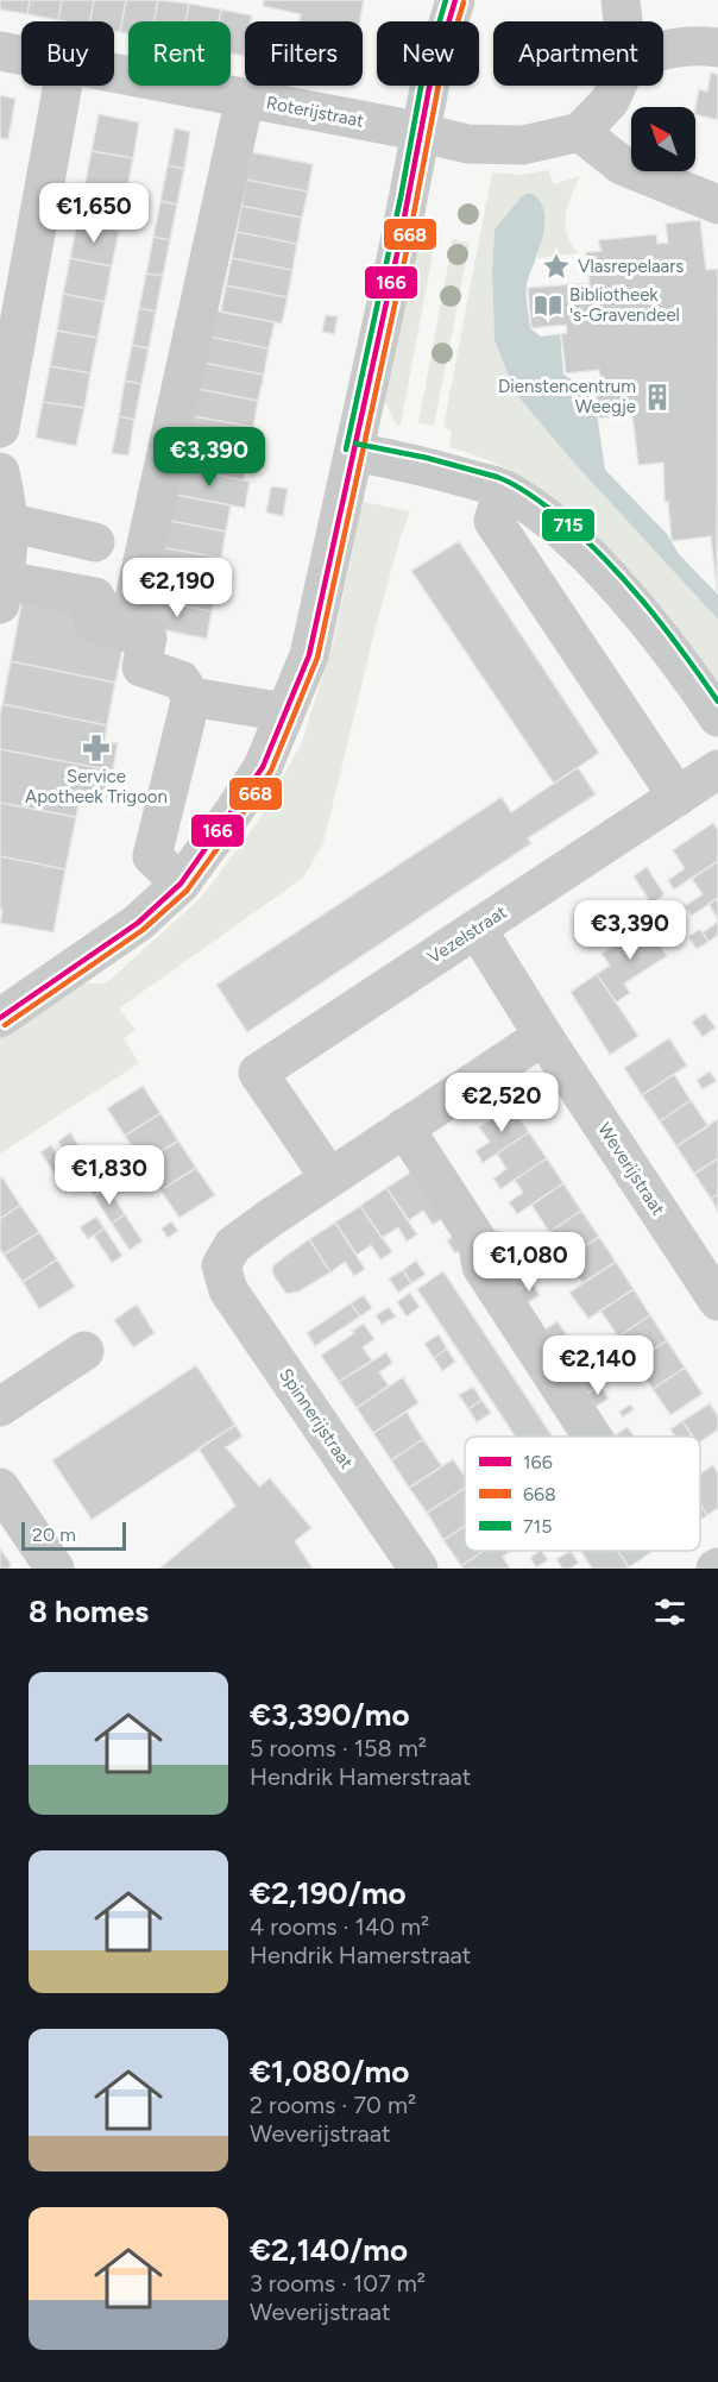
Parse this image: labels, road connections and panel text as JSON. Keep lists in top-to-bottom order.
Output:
{
  "streets": {
    "street": [
      "Roterijstraat",
      "Vezelstraat",
      "Weverijstraat",
      "Spinnerijstraat"
    ]
  },
  "crossings": [
    ["Vezelstraat", "Weverijstraat"],
    ["Vezelstraat", "Spinnerijstraat"]
  ],
  "places": {
    "place": ["Vlasrepelaars"],
    "library": ["Bibliotheek 's-Gravendeel"],
    "building": ["Dienstencentrum Weegje"],
    "pharmacy": ["Service Apotheek Trigoon"]
  },
  "lines": ["transit line 166", "transit line 715", "transit line 668"],
  "legend": ["166", "668", "715"],
  "scale_bar": "20 m",
  "north": "top left",
  "page": {
    "chip": [
      "Buy",
      "Rent",
      "Filters",
      "New",
      "Apartment"
    ],
    "price": [
      "€1,650",
      "€3,390",
      "€2,190",
      "€3,390",
      "€2,520",
      "€1,830",
      "€1,080",
      "€2,140"
    ],
    "scale": "20 m",
    "heading": "8 homes",
    "list": [
      {
        "name": "€3,390/mo",
        "note": "5 rooms · 158 m² · Hendrik Hamerstraat"
      },
      {
        "name": "€2,190/mo",
        "note": "4 rooms · 140 m² · Hendrik Hamerstraat"
      },
      {
        "name": "€1,080/mo",
        "note": "2 rooms · 70 m² · Weverijstraat"
      },
      {
        "name": "€2,140/mo",
        "note": "3 rooms · 107 m² · Weverijstraat"
      }
    ]
  }
}
